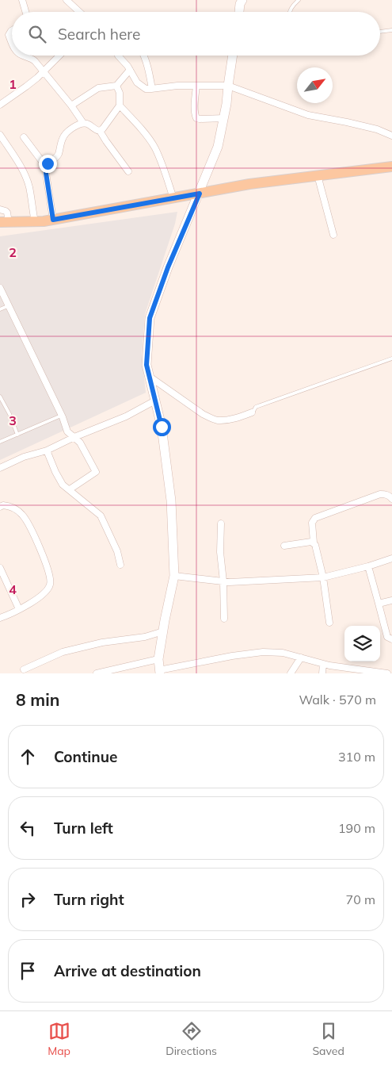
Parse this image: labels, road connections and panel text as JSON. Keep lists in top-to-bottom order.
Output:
{
  "north": "top right",
  "page": {
    "search": "Search here",
    "heading": ["8 min", "Walk · 570 m"],
    "list": [
      ["Continue", "310 m"],
      ["Turn left", "190 m"],
      ["Turn right", "70 m"],
      "Arrive at destination"
    ],
    "nav": ["Map", "Directions", "Saved"]
  },
  "grid": {
    "rows": [
      "1",
      "2",
      "3",
      "4"
    ]
  }
}
